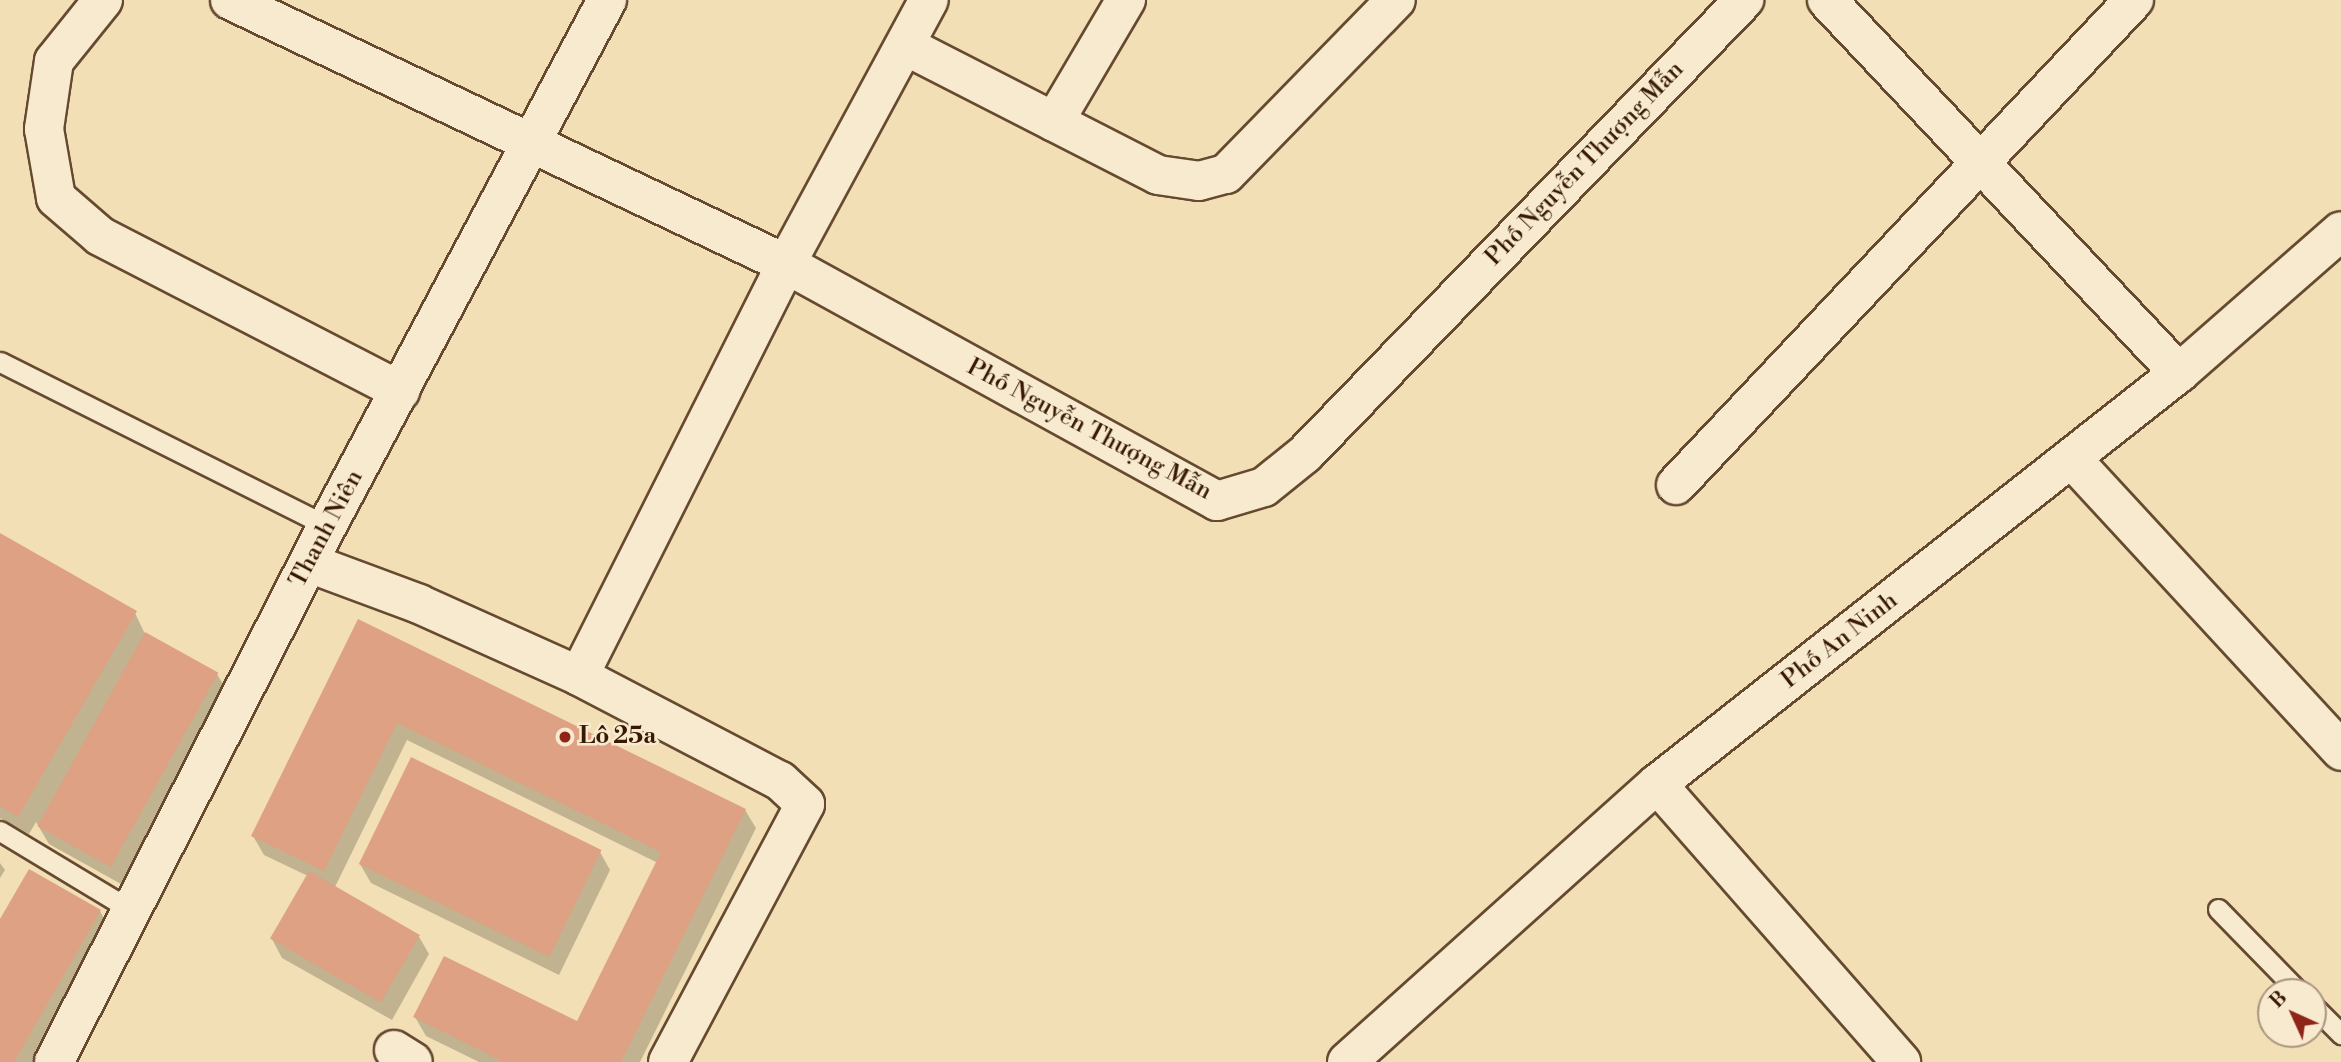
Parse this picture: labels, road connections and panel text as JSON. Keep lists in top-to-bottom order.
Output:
{
  "streets": {
    "street": ["Phố Nguyễn Thượng Mẫn", "Thanh Niên", "Phố An Ninh"]
  },
  "crossings": [
    ["Phố Nguyễn Thượng Mẫn", "Thanh Niên"]
  ],
  "places": ["Lô 25a"],
  "north": "top left"
}
